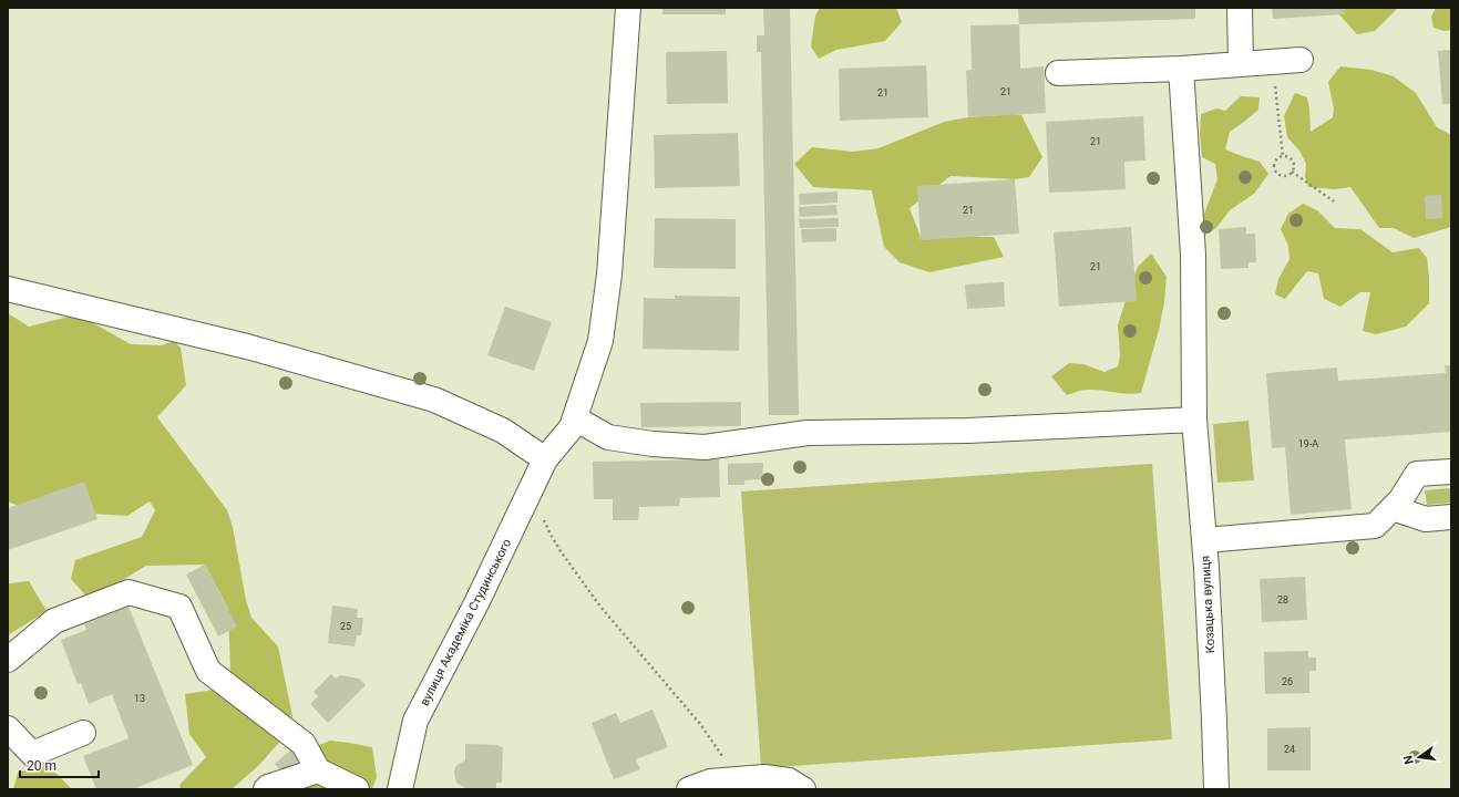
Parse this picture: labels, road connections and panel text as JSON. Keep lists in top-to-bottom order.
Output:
{
  "streets": {
    "street": ["Козацька вулиця", "вулиця Академіка Студинського"]
  },
  "house_numbers": [
    "21",
    "21",
    "21",
    "21",
    "21",
    "19-А",
    "28",
    "25",
    "26",
    "13",
    "24"
  ],
  "scale_bar": "20 m",
  "north": "left"
}
